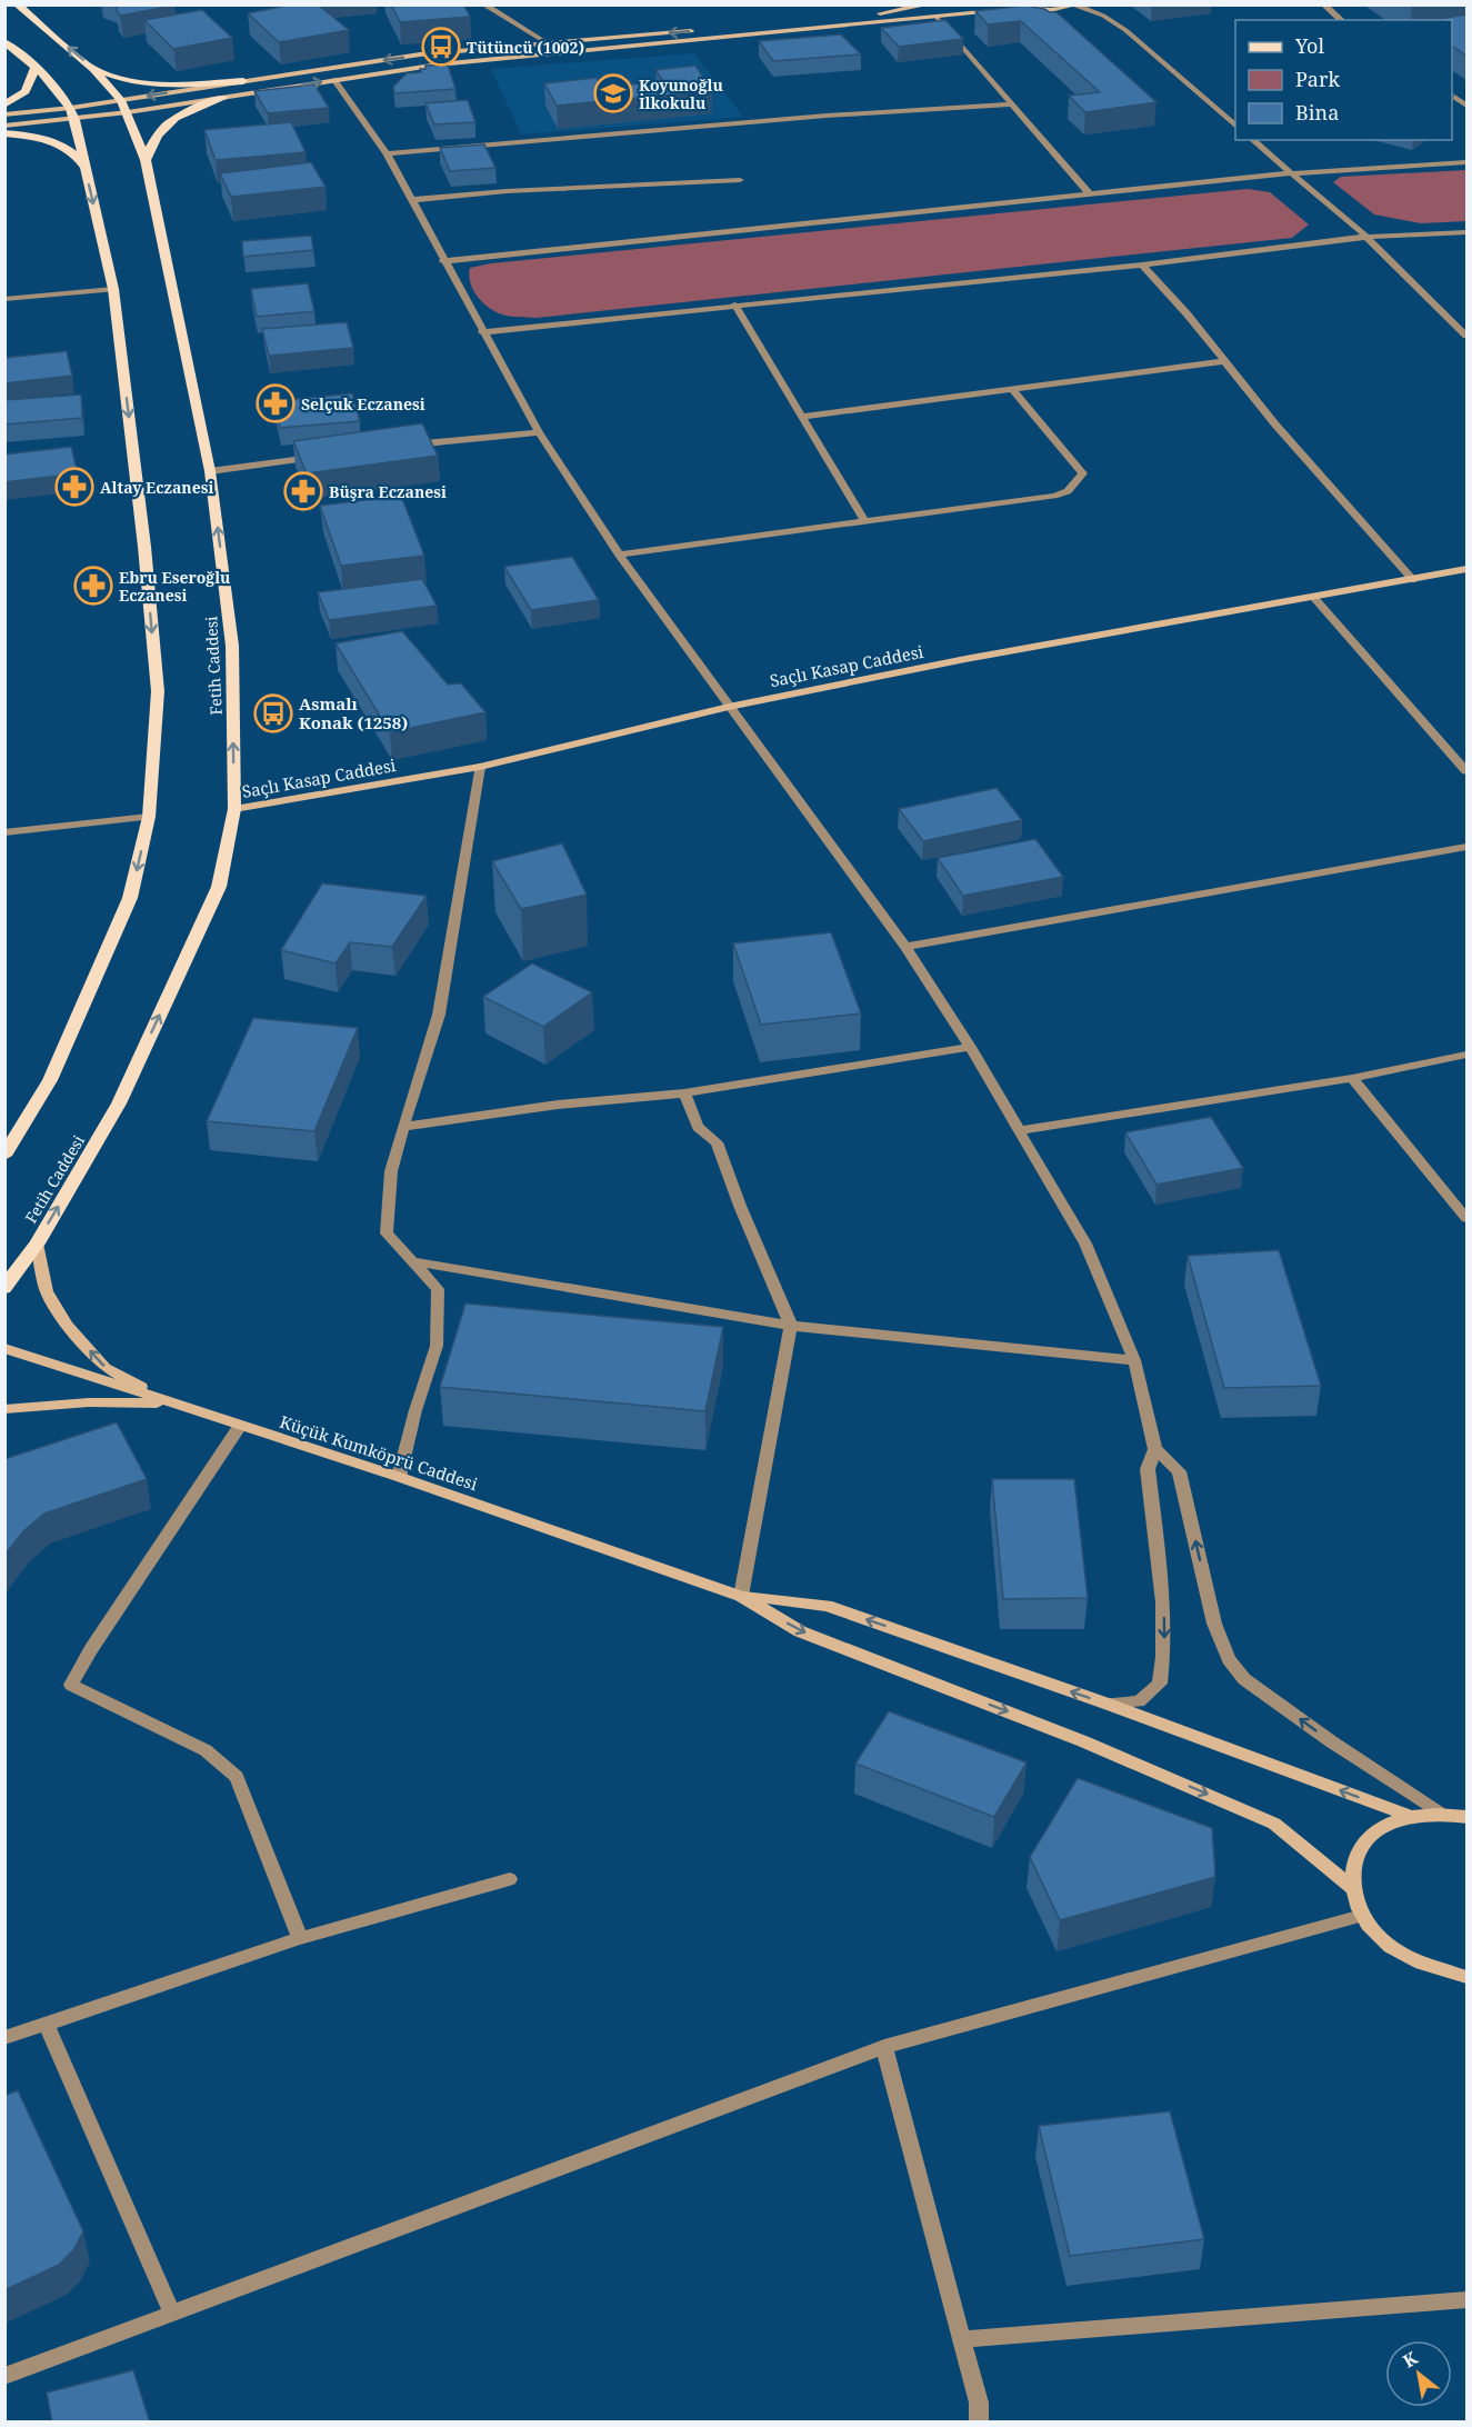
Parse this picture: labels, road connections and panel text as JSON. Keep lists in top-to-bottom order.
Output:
{
  "streets": {
    "main road": ["Fetih Caddesi"],
    "street": ["Saçlı Kasap Caddesi", "Küçük Kumköprü Caddesi"]
  },
  "crossings": [
    ["Fetih Caddesi", "Saçlı Kasap Caddesi"]
  ],
  "places": {
    "bus stop": ["Tütüncü (1002)", "Asmalı Konak (1258)"],
    "school or university": ["Koyunoğlu İlkokulu"],
    "pharmacy": [
      "Selçuk Eczanesi",
      "Altay Eczanesi",
      "Büşra Eczanesi",
      "Ebru Eseroğlu Eczanesi"
    ]
  },
  "legend": ["Yol", "Park", "Bina"],
  "north": "top left"
}
